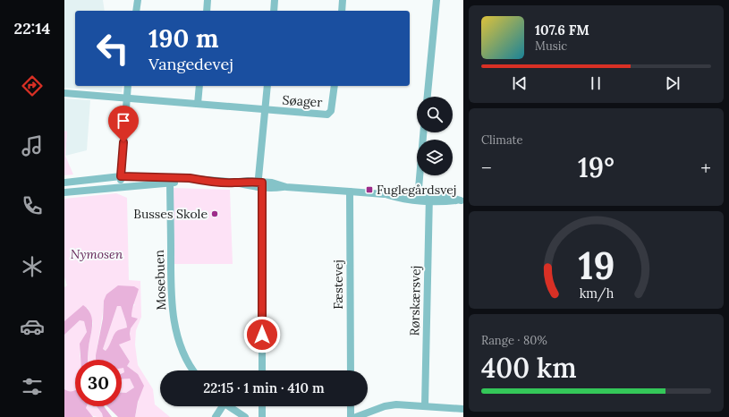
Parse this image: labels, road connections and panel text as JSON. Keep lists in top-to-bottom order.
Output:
{
  "streets": {
    "street": [
      "Søager",
      "Mosebuen",
      "Fæstevej",
      "Rørskærsvej"
    ]
  },
  "parks": ["Nymosen"],
  "places": {
    "transit": ["Fuglegårdsvej"],
    "other": ["Busses Skole"]
  },
  "page": {
    "tabs": "22:14",
    "turn": ["190 m", "Vangedevej"],
    "song": ["107.6 FM", "Music"],
    "tile": [
      "Climate",
      ["Range · 80%", "400 km"]
    ],
    "heat": ["−", "19°", "+"],
    "limit": "30",
    "trip": "22:15 · 1 min · 410 m",
    "gauge": ["19", "km/h"]
  }
}
